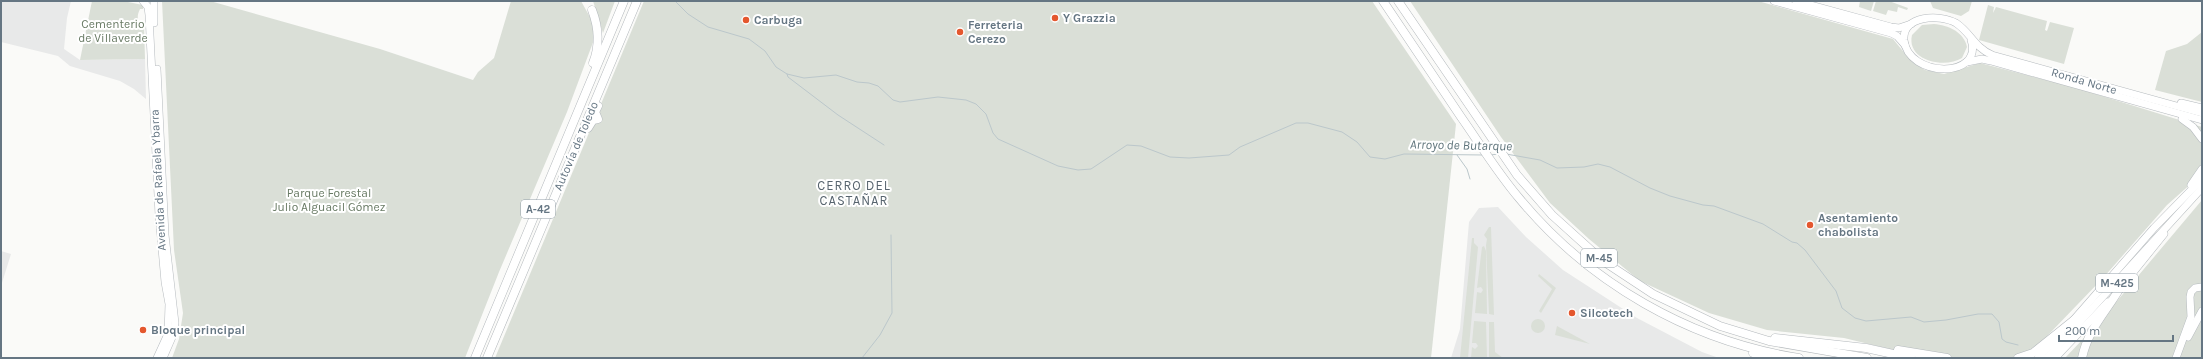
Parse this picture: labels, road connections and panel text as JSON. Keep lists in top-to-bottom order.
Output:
{
  "streets": {
    "highway": ["Autovía de Toledo", "A-42", "M-45"],
    "main road": ["Ronda Norte", "Avenida de Rafaela Ybarra", "M-425"]
  },
  "districts": ["CERRO DEL CASTAÑAR"],
  "water": ["Arroyo de Butarque"],
  "parks": ["Cementerio de Villaverde", "Parque Forestal Julio Alguacil Gómez"],
  "places": [
    "Y Grazzia",
    "Carbuga",
    "Ferreteria Cerezo",
    "Asentamiento chabolista",
    "Silcotech",
    "Bloque principal"
  ],
  "scale_bar": "200 m"
}
